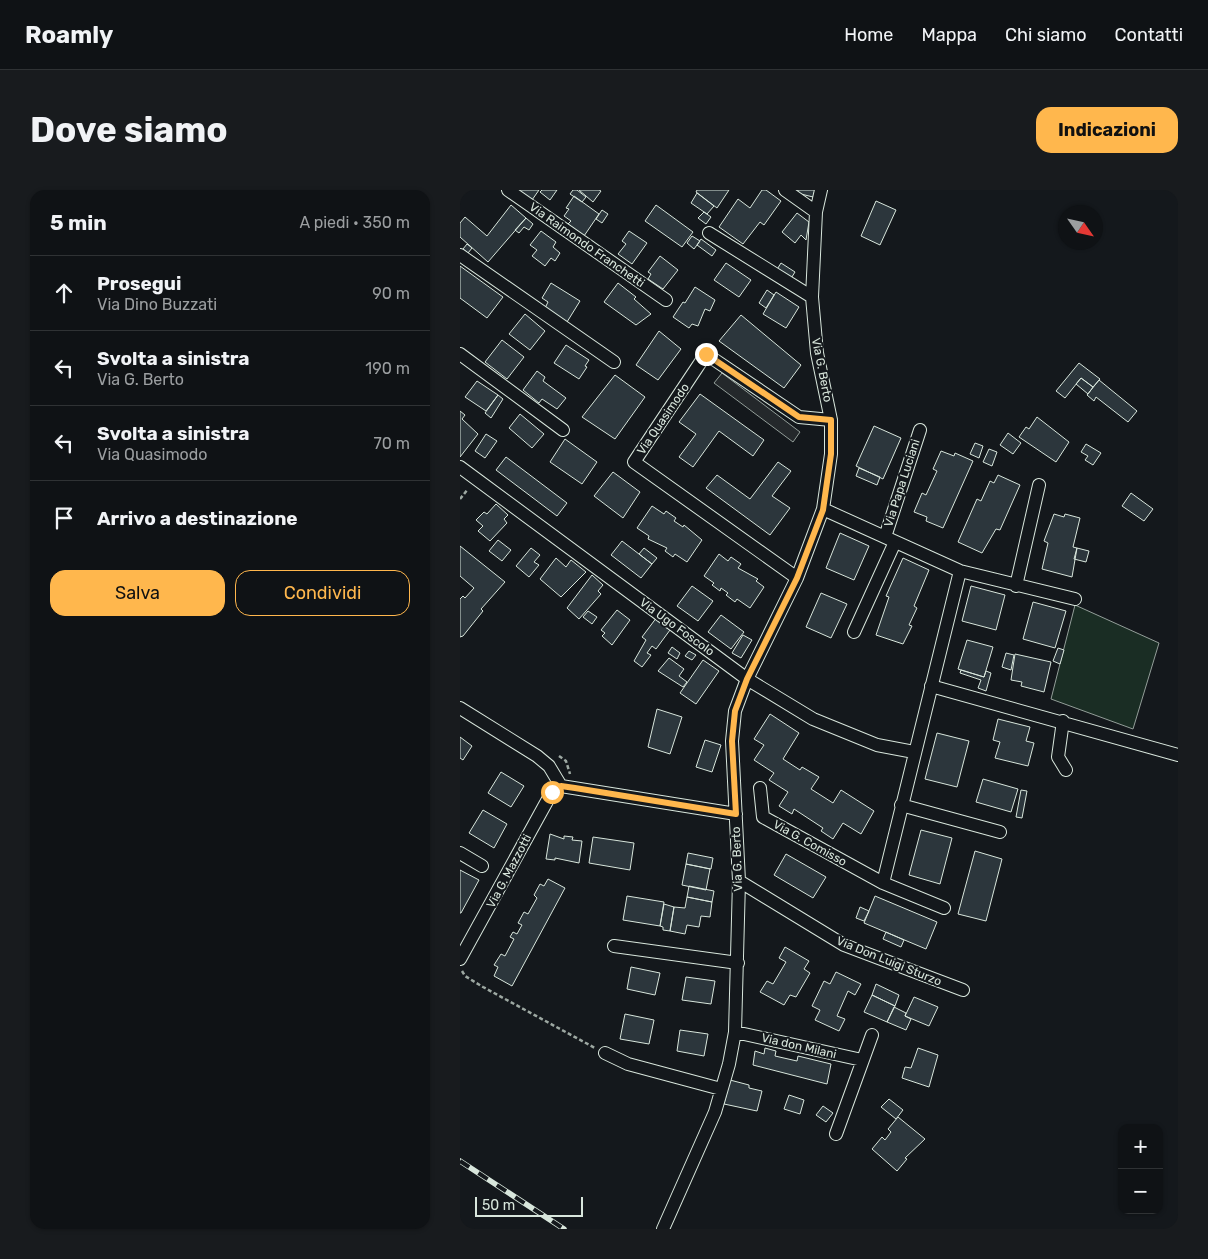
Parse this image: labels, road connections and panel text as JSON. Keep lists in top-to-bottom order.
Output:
{
  "streets": {
    "street": [
      "Via Raimondo Franchetti",
      "Via G. Berto",
      "Via Quasimodo",
      "Via Papa Luciani",
      "Via Ugo Foscolo",
      "Via G. Comisso",
      "Via G. Mazzotti",
      "Via Don Luigi Sturzo",
      "Via don Milani"
    ]
  },
  "crossings": [
    ["Via G. Berto", "Via Quasimodo"],
    ["Via G. Berto", "Via Papa Luciani"],
    ["Via G. Berto", "Via Ugo Foscolo"],
    ["Via G. Berto", "Via Don Luigi Sturzo"],
    ["Via G. Berto", "Via don Milani"]
  ],
  "scale_bar": "50 m",
  "north": "bottom right",
  "page": {
    "header": "Roamly",
    "nav": [
      "Home",
      "Mappa",
      "Chi siamo",
      "Contatti"
    ],
    "buttons": [
      "Indicazioni",
      ["Salva", "Condividi"]
    ],
    "title": "Dove siamo",
    "heading": ["5 min", "A piedi · 350 m"],
    "list": [
      ["Prosegui", "Via Dino Buzzati", "90 m"],
      ["Svolta a sinistra", "Via G. Berto", "190 m"],
      ["Svolta a sinistra", "Via Quasimodo", "70 m"],
      "Arrivo a destinazione"
    ],
    "map_buttons": ["+", "−"],
    "scale": "50 m"
  }
}
